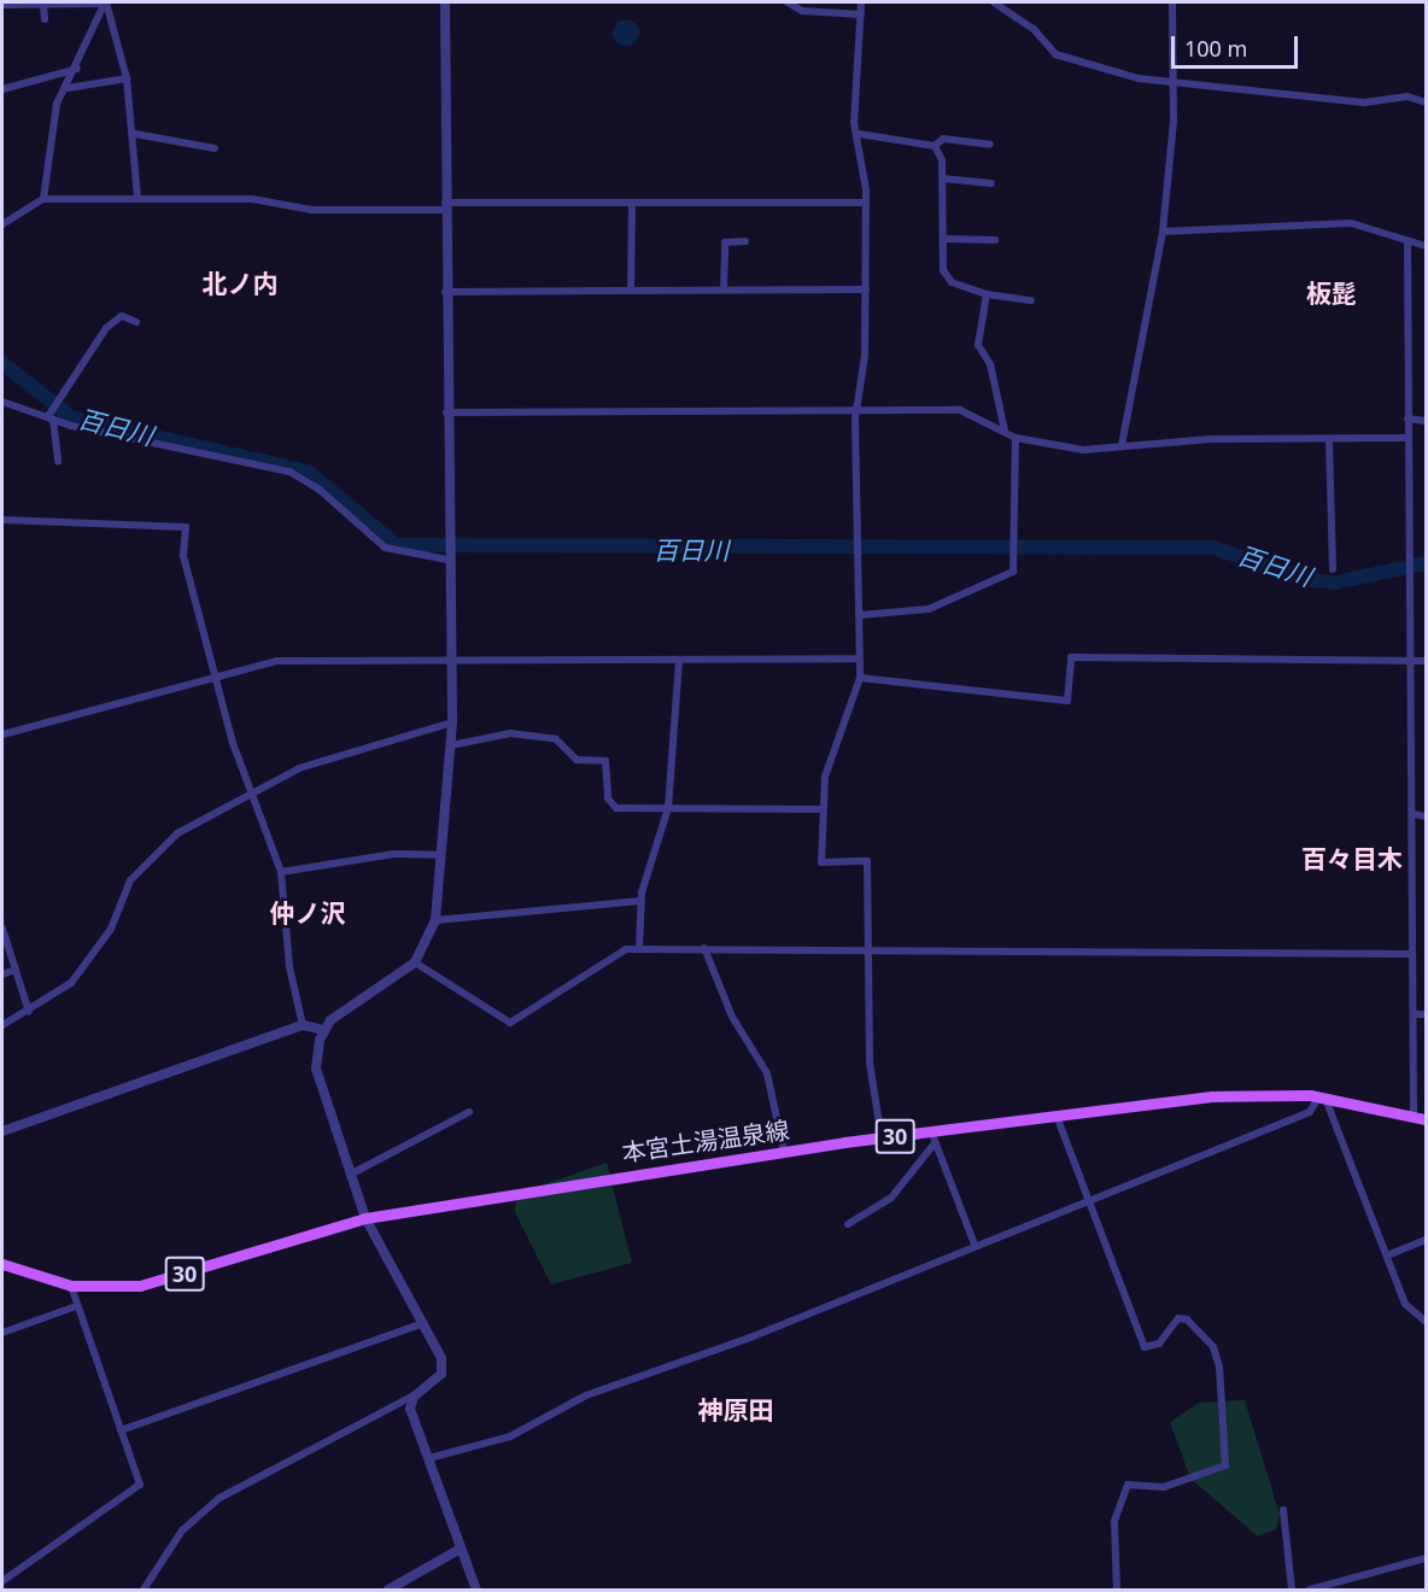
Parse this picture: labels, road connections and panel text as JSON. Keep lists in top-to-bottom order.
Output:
{
  "streets": {
    "main road": ["30", "本宮土湯温泉線"]
  },
  "districts": [
    "北ノ内",
    "板髭",
    "百々目木",
    "仲ノ沢",
    "神原田"
  ],
  "water": ["百日川"],
  "scale_bar": "100 m"
}
